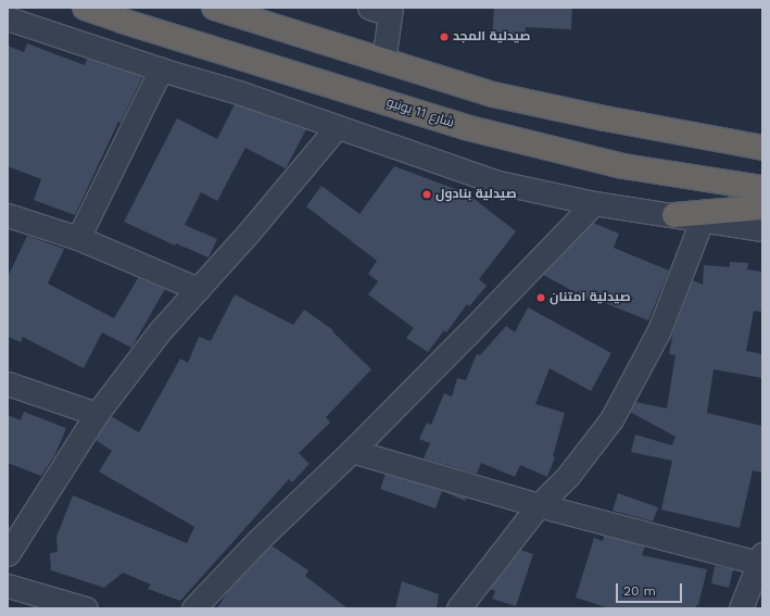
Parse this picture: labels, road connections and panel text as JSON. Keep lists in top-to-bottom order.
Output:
{
  "streets": {
    "highway": ["شارع 11 يونيو"]
  },
  "places": ["صيدلية المجد", "صيدلية بنادول", "صيدلية امتنان"],
  "scale_bar": "20 m"
}
